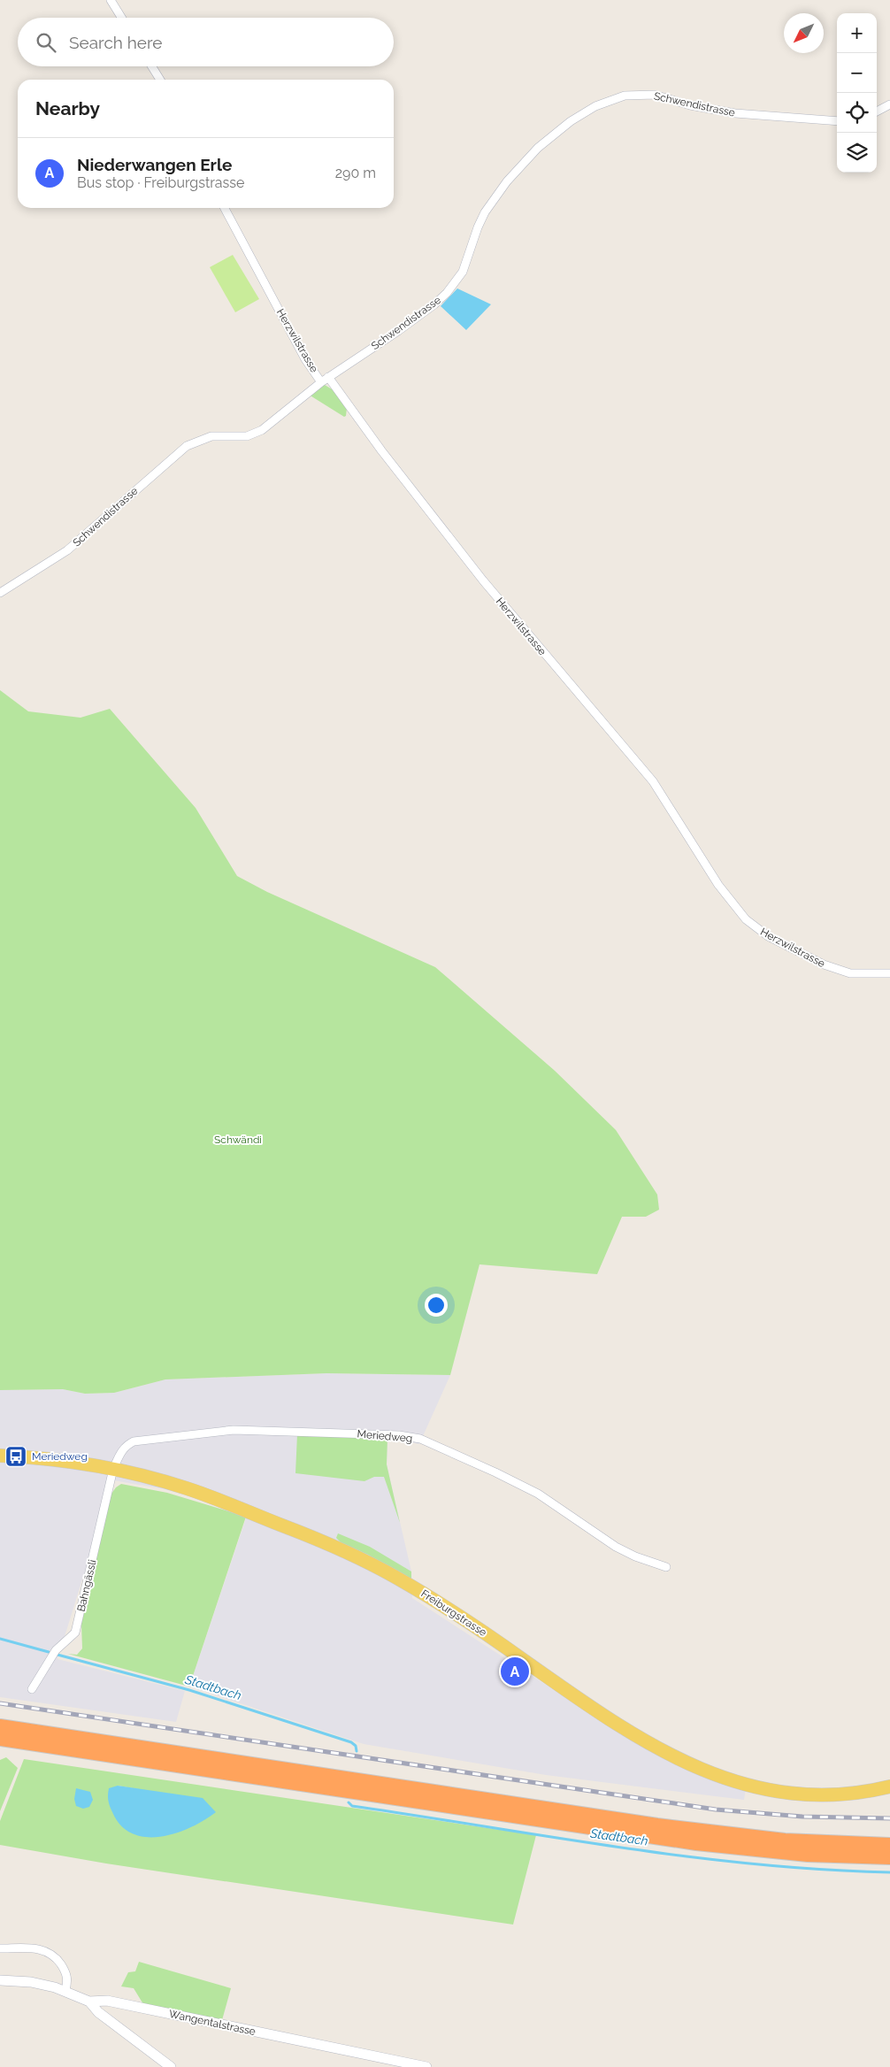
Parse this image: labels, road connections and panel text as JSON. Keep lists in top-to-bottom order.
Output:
{
  "streets": {
    "main road": ["Freiburgstrasse"],
    "street": [
      "Schwendistrasse",
      "Herzwilstrasse",
      "Meriedweg",
      "Bahngässli",
      "Wangentalstrasse"
    ]
  },
  "crossings": [
    ["Schwendistrasse", "Herzwilstrasse"],
    ["Meriedweg", "Bahngässli"],
    ["Meriedweg", "Freiburgstrasse"],
    ["Bahngässli", "Freiburgstrasse"]
  ],
  "water": ["Stadtbach"],
  "parks": ["Schwändi"],
  "places": {
    "bus stop": ["Meriedweg"]
  },
  "north": "bottom left",
  "page": {
    "map_buttons": ["+", "−"],
    "search": "Search here",
    "heading": "Nearby",
    "list": [
      {
        "mark": "A",
        "name": "Niederwangen Erle",
        "note": "Bus stop · Freiburgstrasse",
        "value": "290 m"
      }
    ],
    "pins": "A"
  }
}
